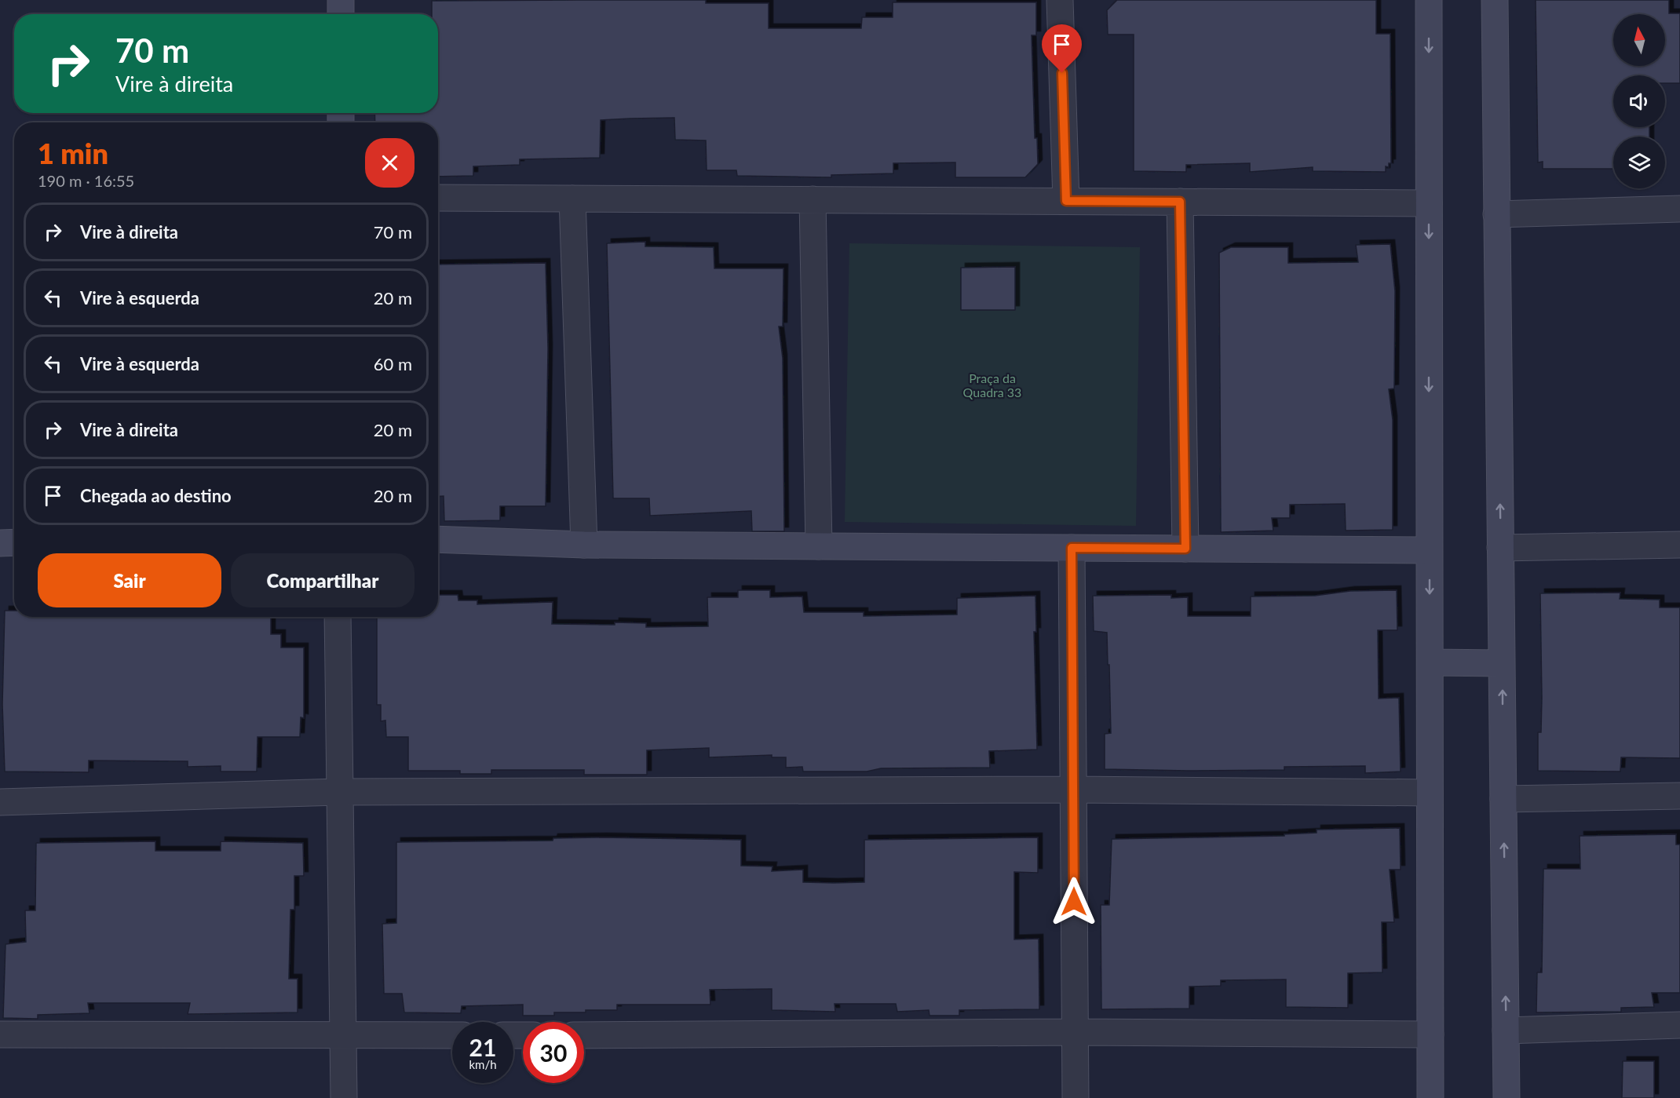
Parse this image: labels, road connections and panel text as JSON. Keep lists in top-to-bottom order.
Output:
{
  "parks": ["Praça da Quadra 33"],
  "north": "top",
  "page": {
    "turn": ["70 m", "Vire à direita"],
    "heading": ["1 min", "190 m · 16:55"],
    "list": [
      {
        "name": "Vire à direita",
        "value": "70 m"
      },
      {
        "name": "Vire à esquerda",
        "value": "20 m"
      },
      {
        "name": "Vire à esquerda",
        "value": "60 m"
      },
      {
        "name": "Vire à direita",
        "value": "20 m"
      },
      {
        "name": "Chegada ao destino",
        "value": "20 m"
      }
    ],
    "buttons": ["Sair", "Compartilhar"],
    "speed": "21 km/h",
    "limit": "30"
  }
}
